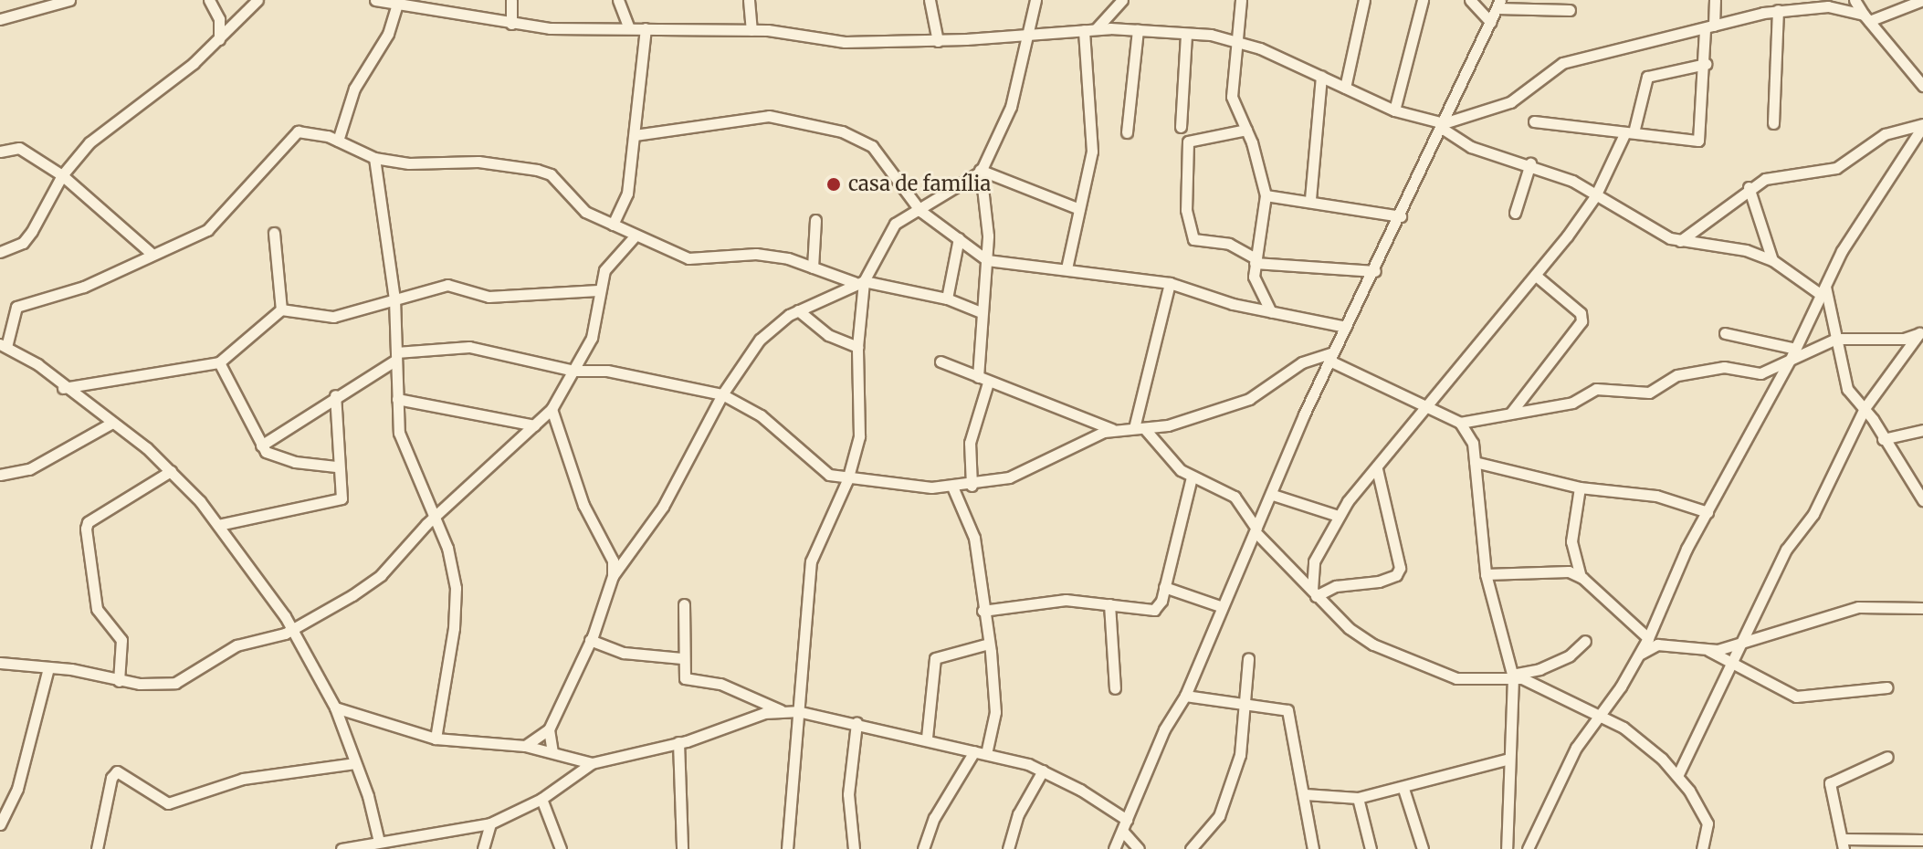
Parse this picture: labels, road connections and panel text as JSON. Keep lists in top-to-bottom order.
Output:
{
  "places": ["casa de família"]
}
